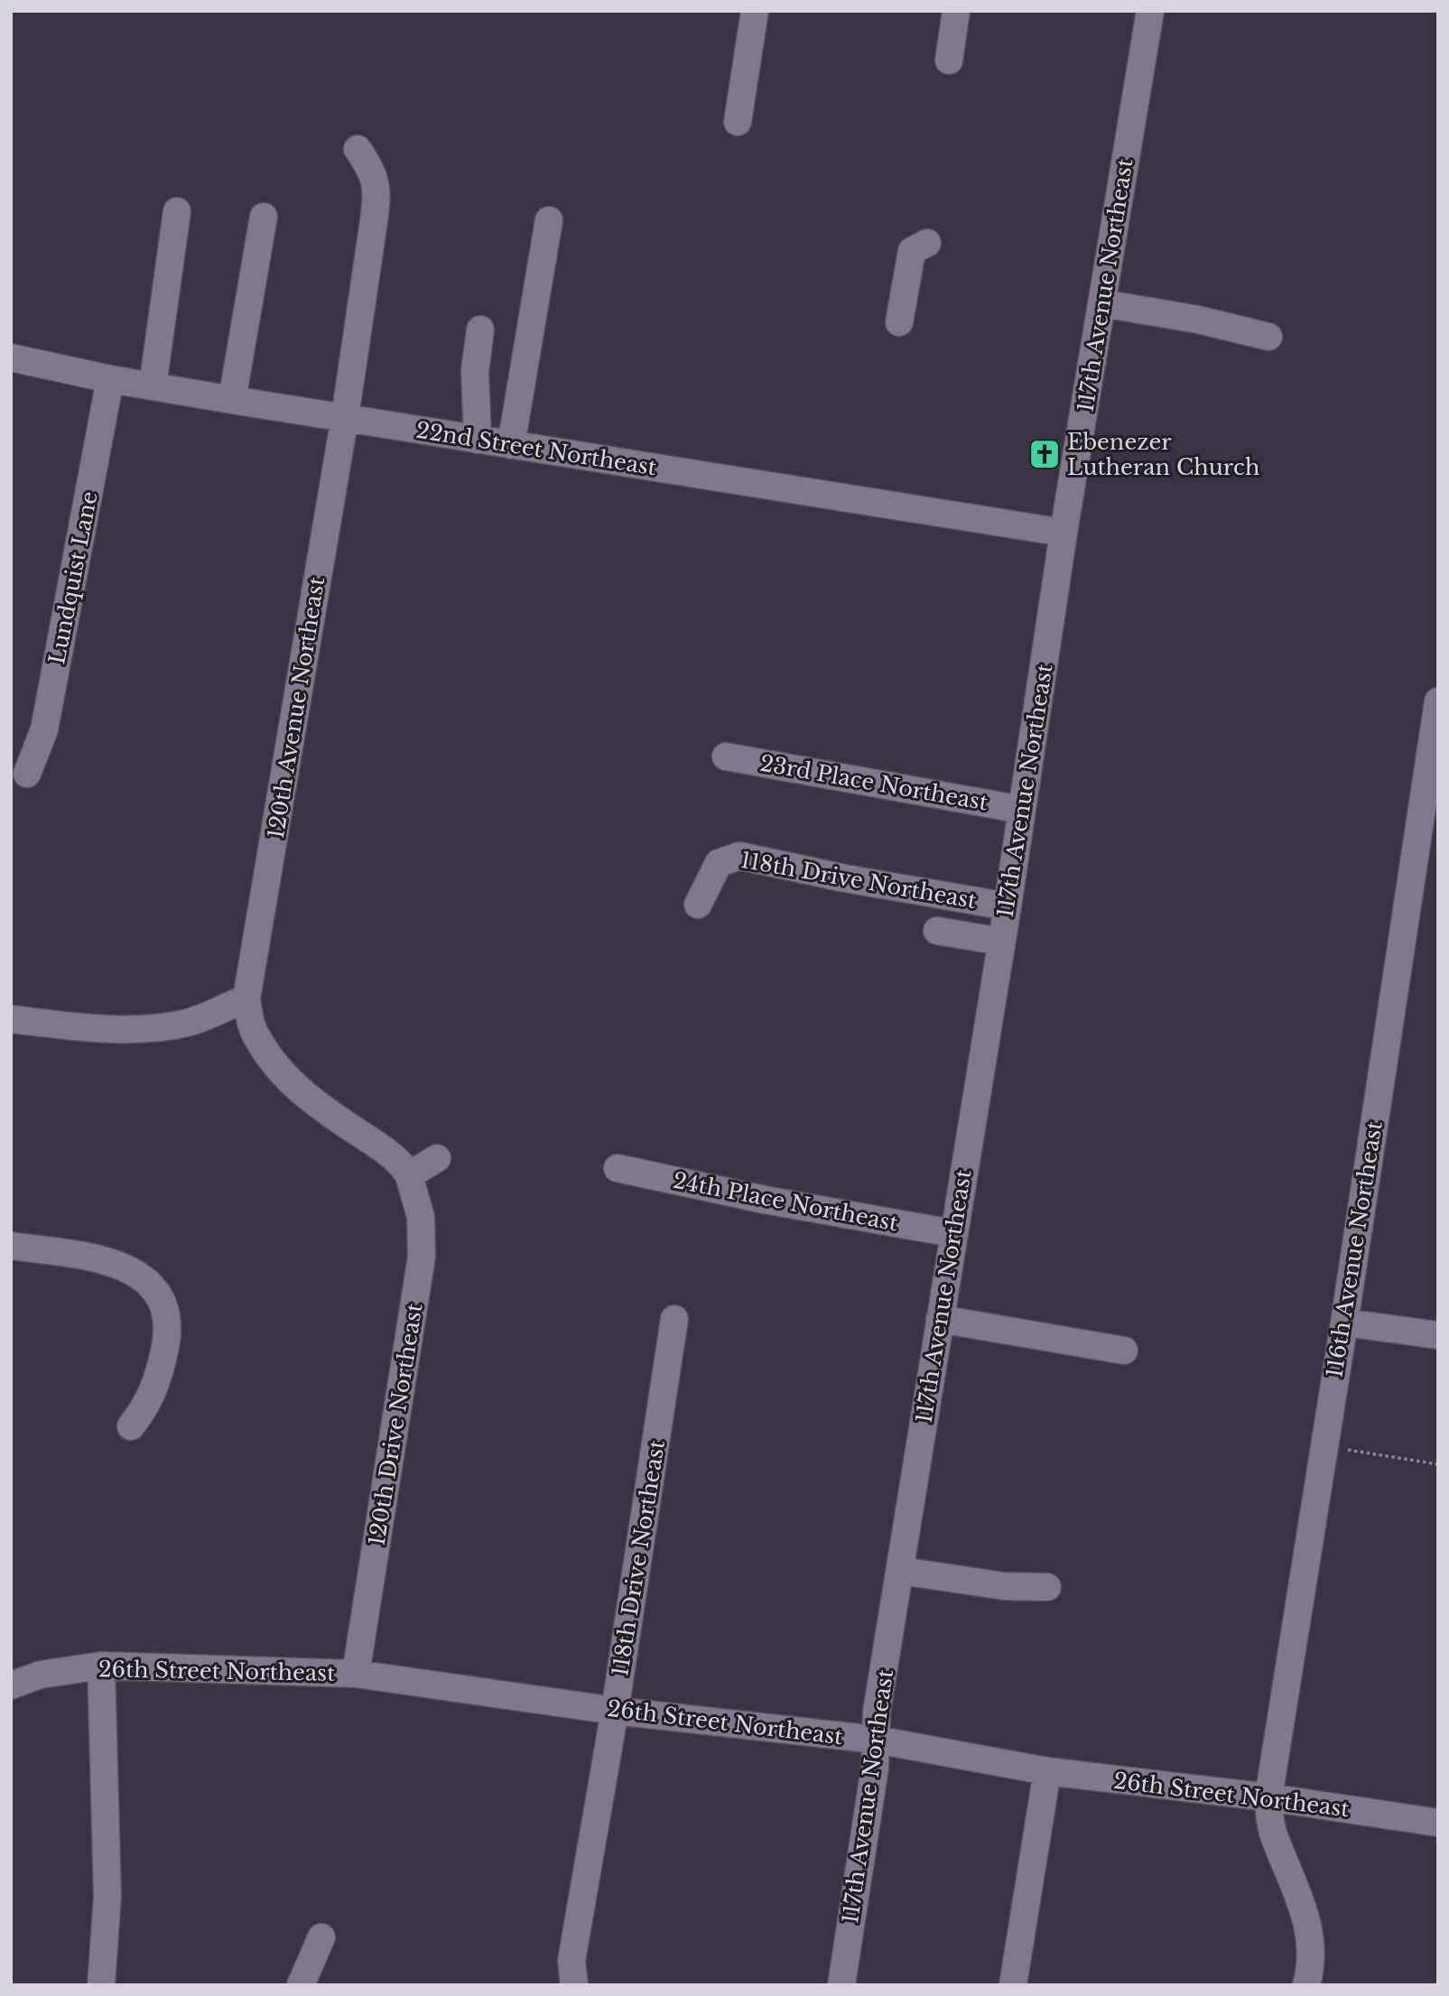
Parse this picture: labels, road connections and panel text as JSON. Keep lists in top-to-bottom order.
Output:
{
  "streets": {
    "street": [
      "117th Avenue Northeast",
      "22nd Street Northeast",
      "Lundquist Lane",
      "120th Avenue Northeast",
      "23rd Place Northeast",
      "118th Drive Northeast",
      "24th Place Northeast",
      "116th Avenue Northeast",
      "120th Drive Northeast",
      "26th Street Northeast"
    ]
  },
  "crossings": [
    ["117th Avenue Northeast", "22nd Street Northeast"],
    ["117th Avenue Northeast", "23rd Place Northeast"],
    ["117th Avenue Northeast", "118th Drive Northeast"],
    ["117th Avenue Northeast", "24th Place Northeast"],
    ["117th Avenue Northeast", "26th Street Northeast"],
    ["22nd Street Northeast", "Lundquist Lane"],
    ["22nd Street Northeast", "120th Avenue Northeast"],
    ["118th Drive Northeast", "26th Street Northeast"],
    ["116th Avenue Northeast", "26th Street Northeast"],
    ["120th Drive Northeast", "26th Street Northeast"]
  ],
  "places": {
    "church": ["Ebenezer Lutheran Church"]
  }
}
